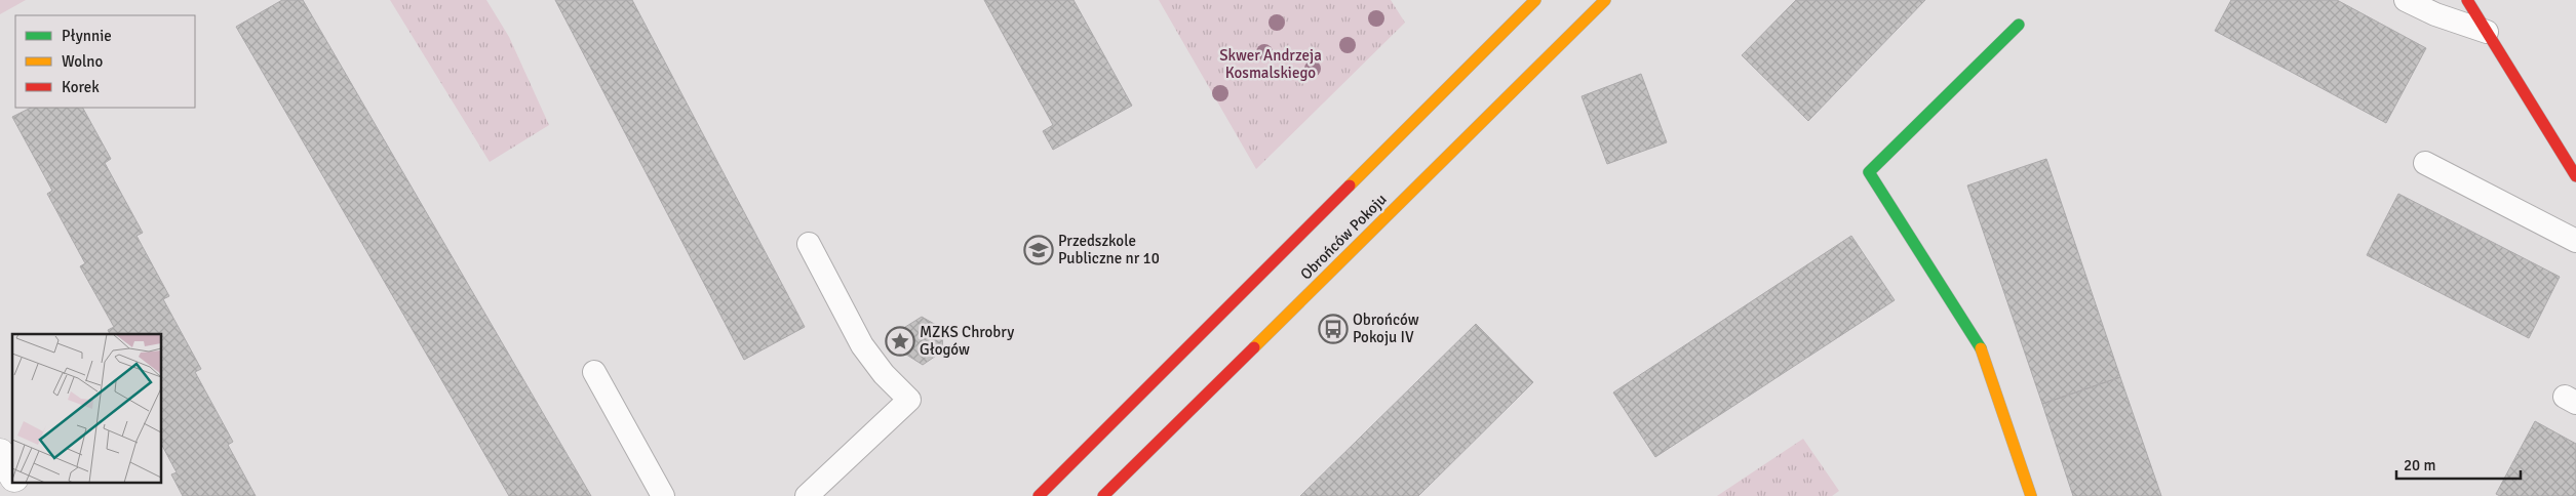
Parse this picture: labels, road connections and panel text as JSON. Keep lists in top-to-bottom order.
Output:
{
  "streets": {
    "main road": ["Obrońców Pokoju"]
  },
  "parks": ["Skwer Andrzeja Kosmalskiego"],
  "places": {
    "school or university": ["Przedszkole Publiczne nr 10"],
    "bus stop": ["Obrońców Pokoju IV"],
    "place": ["MZKS Chrobry Głogów"]
  },
  "legend": ["Płynnie", "Wolno", "Korek"],
  "scale_bar": "20 m"
}
